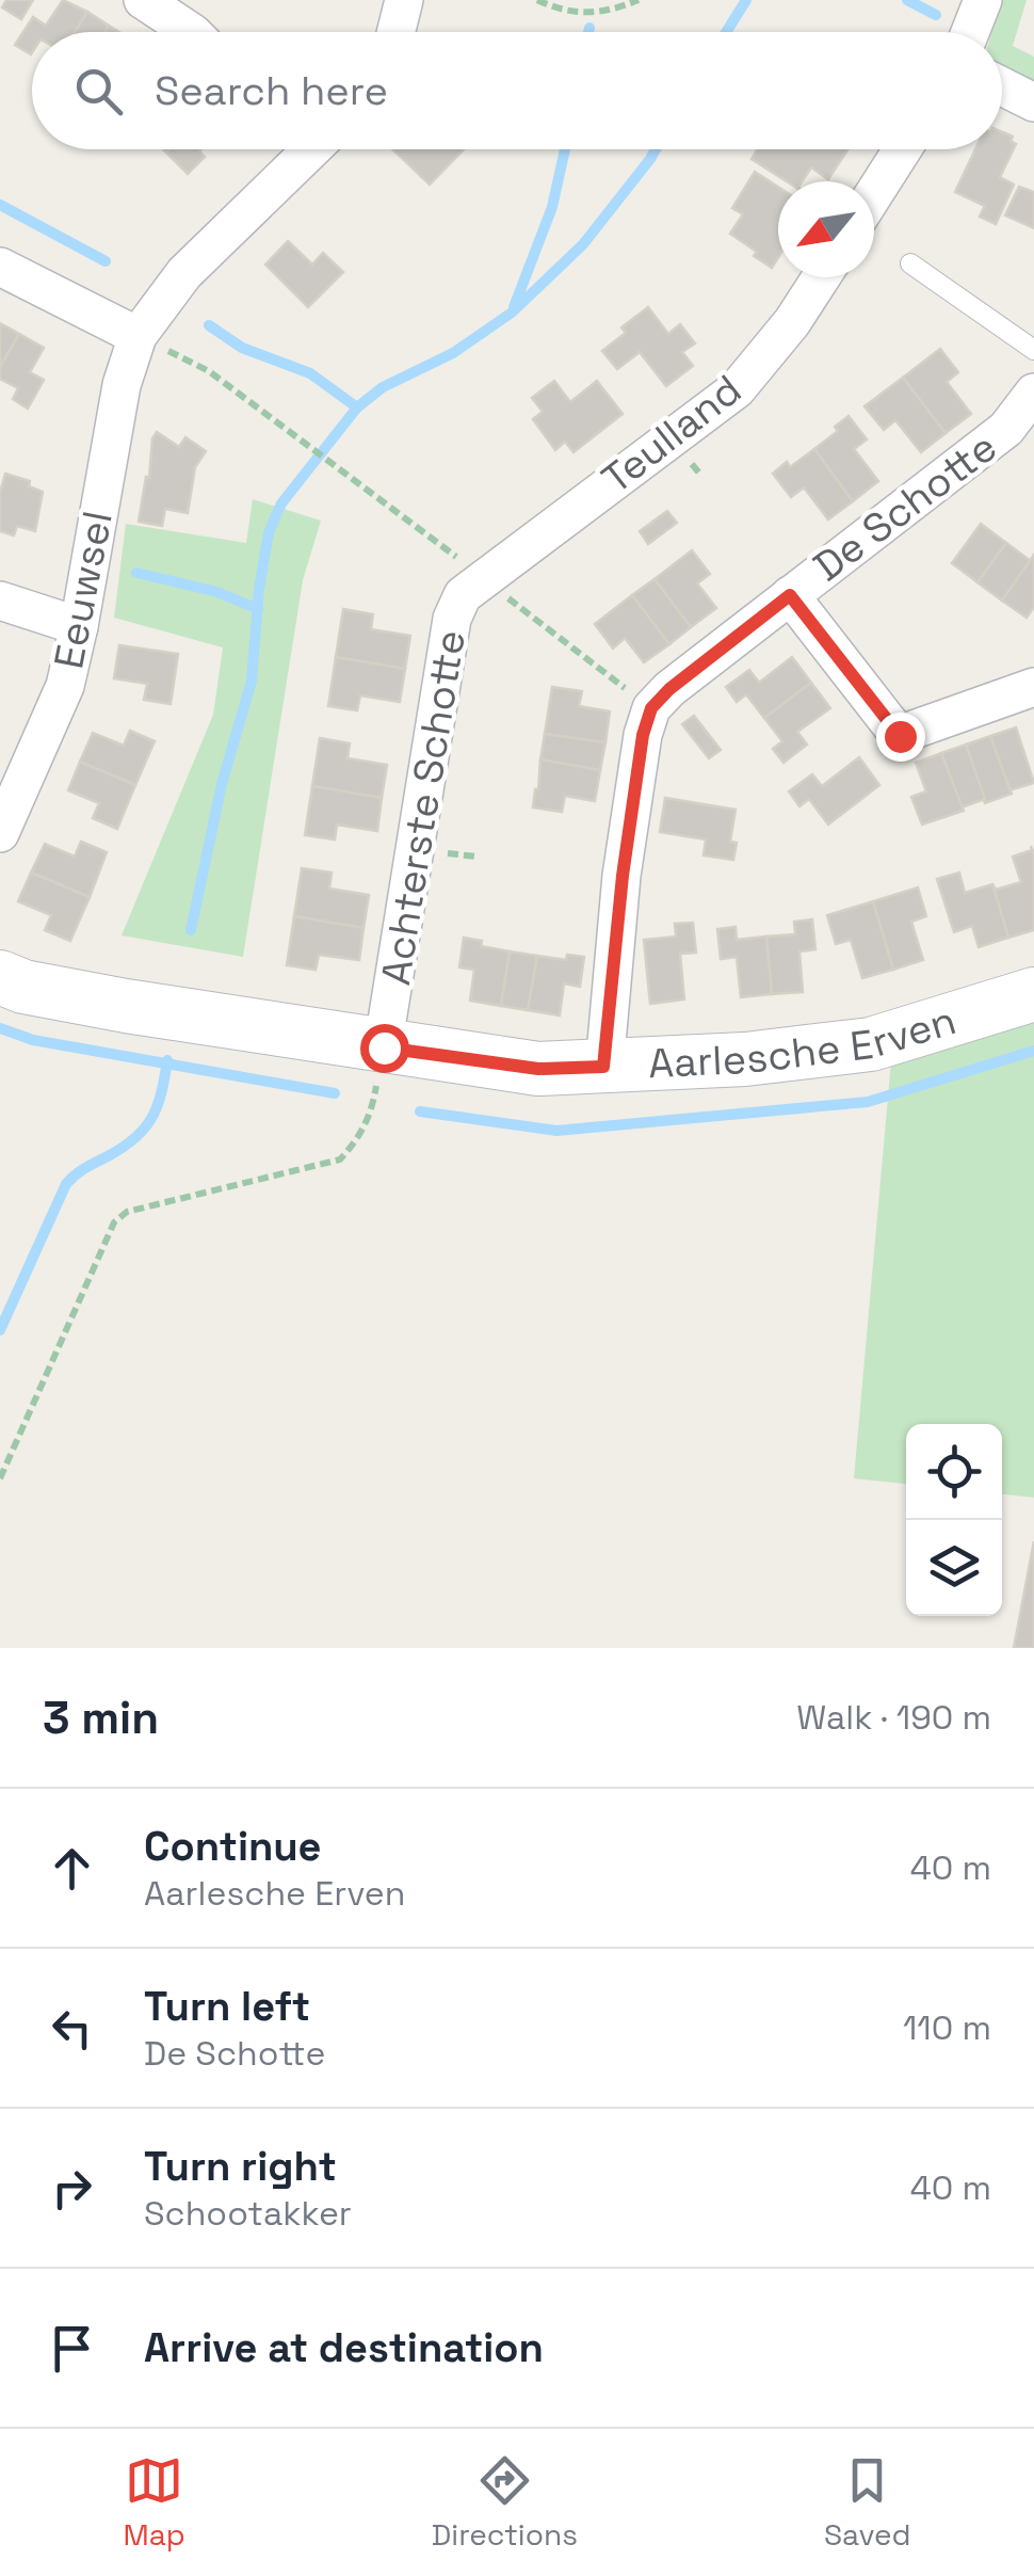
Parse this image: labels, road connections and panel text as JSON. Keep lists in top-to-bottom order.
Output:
{
  "streets": {
    "street": [
      "Teulland",
      "De Schotte",
      "Eeuwsel",
      "Achterste Schotte",
      "Aarlesche Erven"
    ]
  },
  "crossings": [
    ["Teulland", "Achterste Schotte"],
    ["Achterste Schotte", "Aarlesche Erven"]
  ],
  "north": "bottom left",
  "page": {
    "search": "Search here",
    "heading": ["3 min", "Walk · 190 m"],
    "list": [
      ["Continue", "Aarlesche Erven", "40 m"],
      ["Turn left", "De Schotte", "110 m"],
      ["Turn right", "Schootakker", "40 m"],
      "Arrive at destination"
    ],
    "nav": ["Map", "Directions", "Saved"]
  }
}
